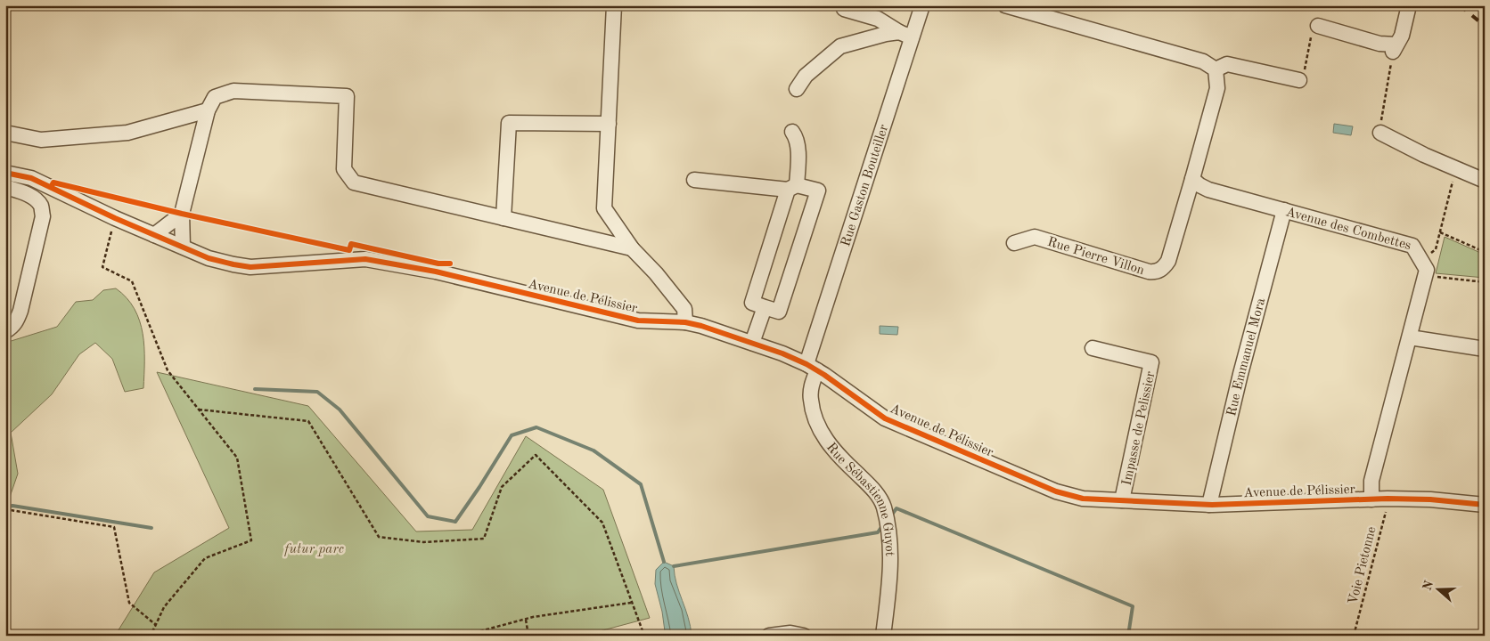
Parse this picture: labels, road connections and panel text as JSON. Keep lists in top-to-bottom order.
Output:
{
  "streets": {
    "street": [
      "Rue Gaston Bouteiller",
      "Avenue des Combettes",
      "Rue Pierre Villon",
      "Avenue de Pélissier",
      "Rue Emmanuel Mora",
      "Impasse de Pelissier",
      "Rue Sébastienne Guyot"
    ],
    "path": ["Voie Pietonne"]
  },
  "crossings": [
    ["Rue Gaston Bouteiller", "Avenue de Pélissier"],
    ["Rue Gaston Bouteiller", "Rue Sébastienne Guyot"],
    ["Avenue des Combettes", "Rue Pierre Villon"],
    ["Avenue des Combettes", "Avenue de Pélissier"],
    ["Avenue des Combettes", "Rue Emmanuel Mora"],
    ["Avenue de Pélissier", "Rue Emmanuel Mora"],
    ["Avenue de Pélissier", "Impasse de Pelissier"],
    ["Avenue de Pélissier", "Rue Sébastienne Guyot"],
    ["Avenue de Pélissier", "Voie Pietonne"]
  ],
  "parks": ["futur parc"],
  "north": "left"
}
